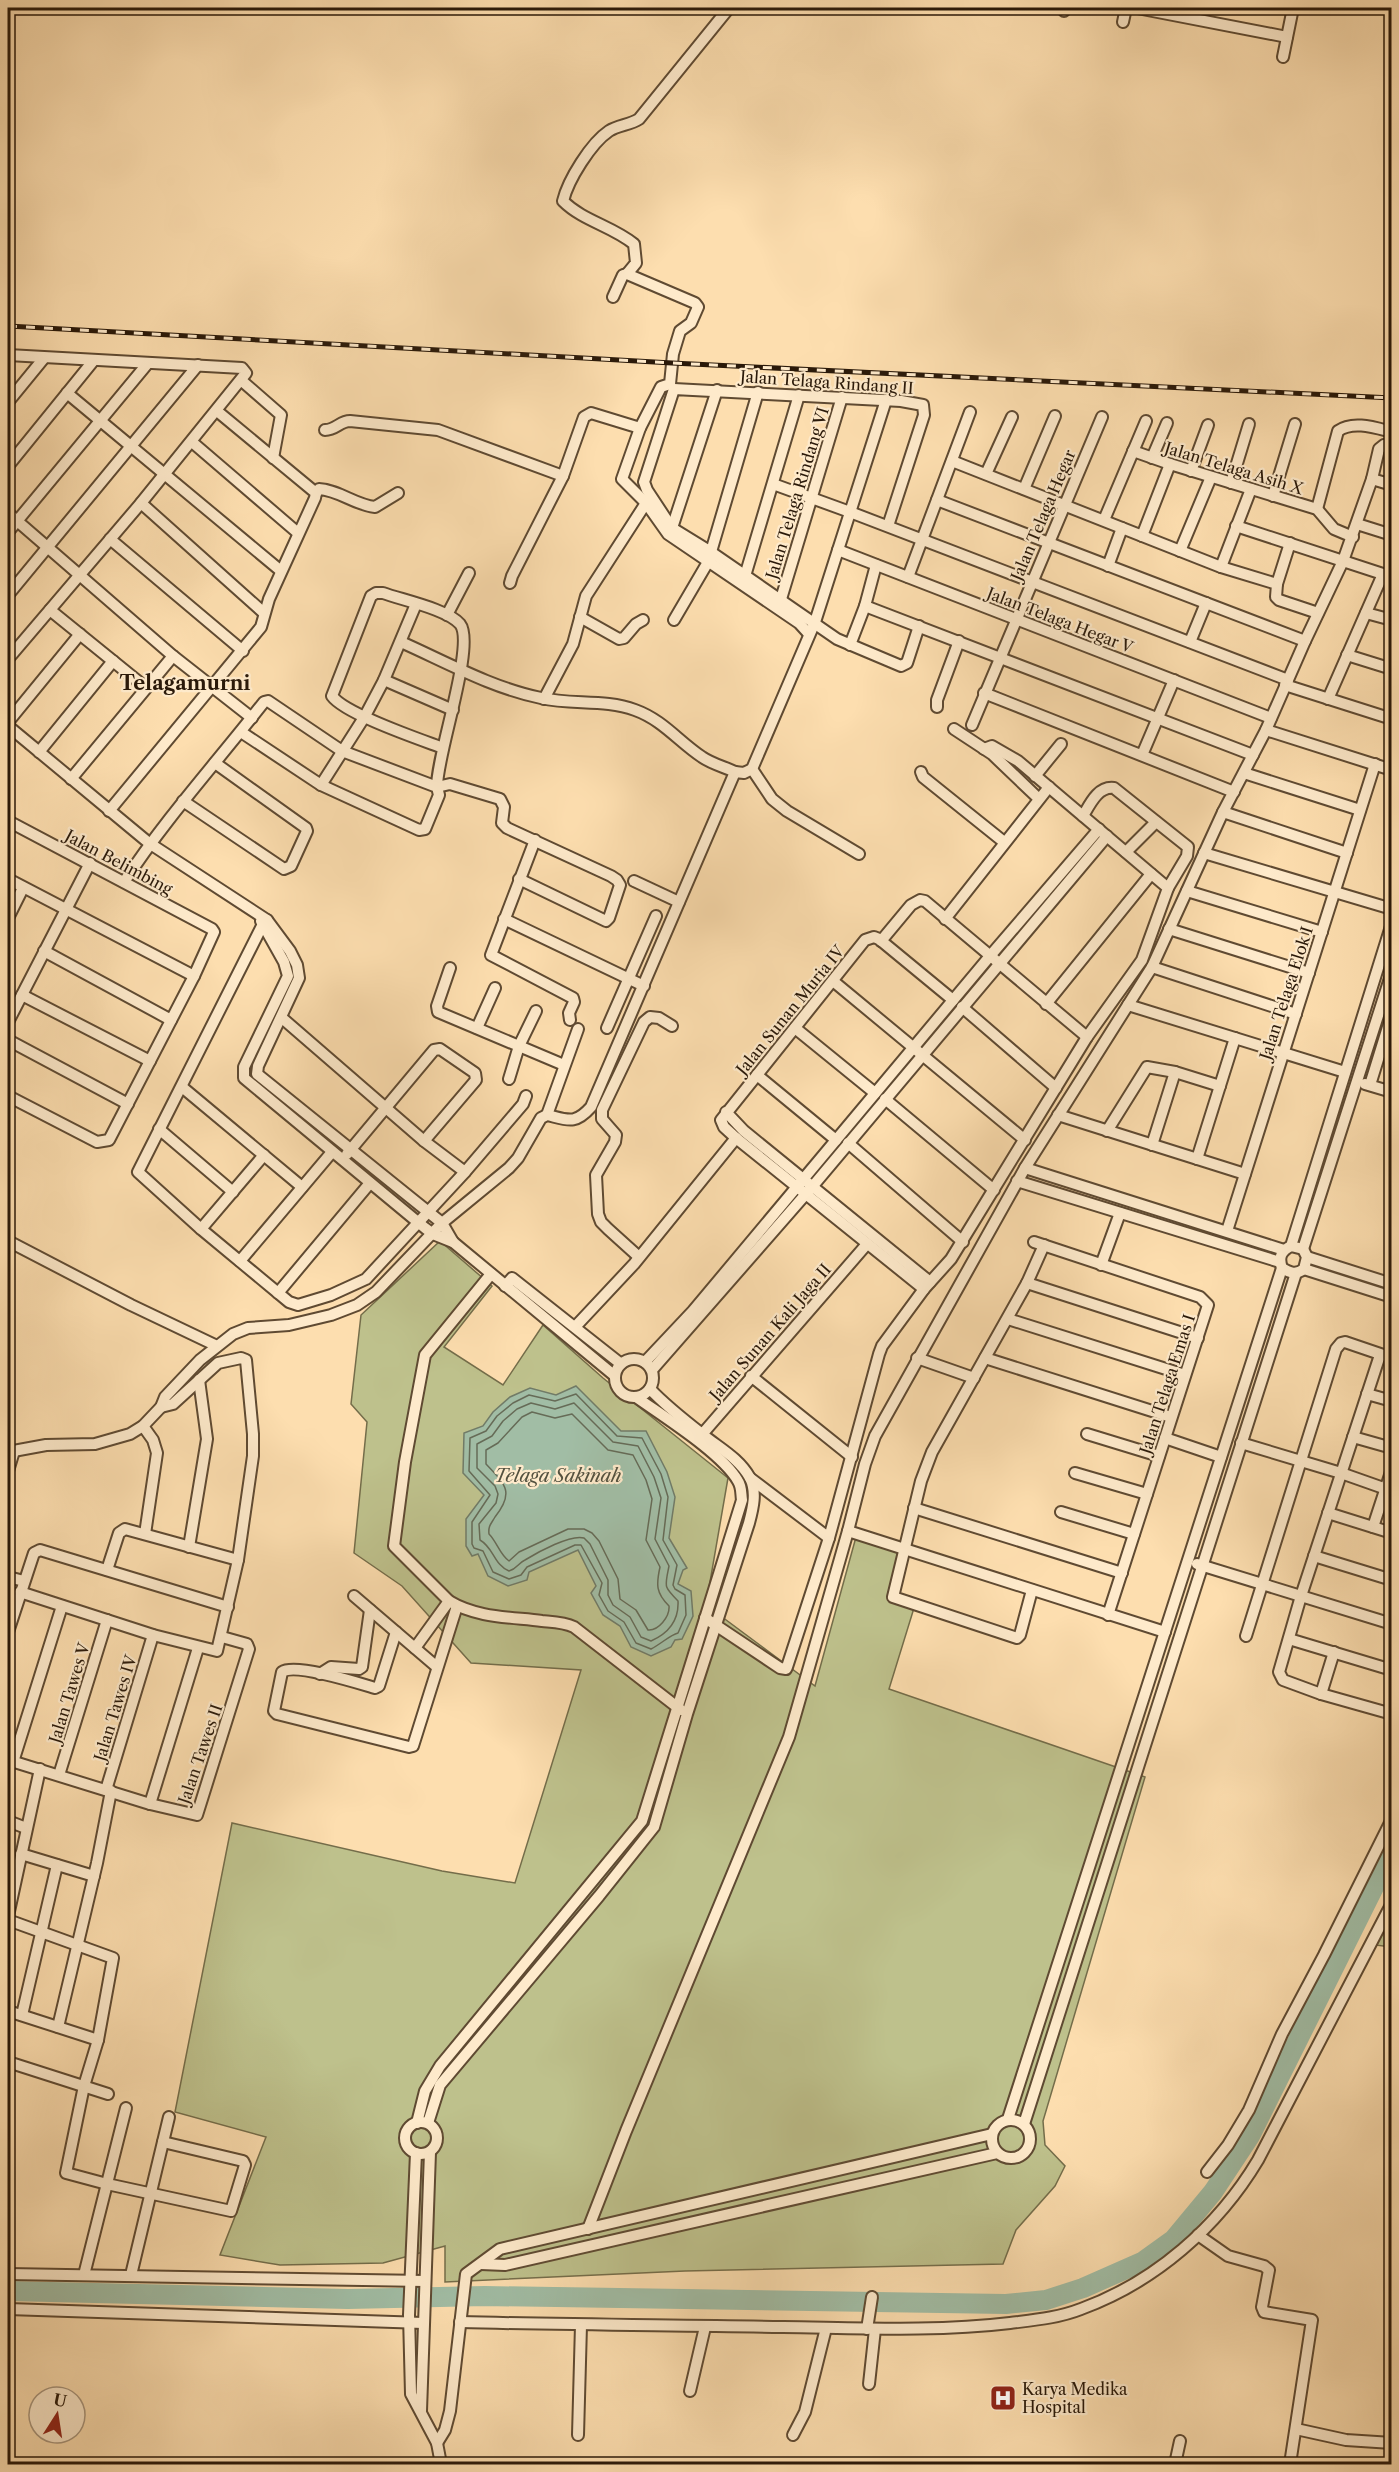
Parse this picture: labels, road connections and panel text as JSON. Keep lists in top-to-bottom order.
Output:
{
  "streets": {
    "street": [
      "Jalan Telaga Rindang II",
      "Jalan Telaga Asih X",
      "Jalan Telaga Rindang VI",
      "Jalan Telaga Hegar",
      "Jalan Telaga Hegar V",
      "Jalan Belimbing",
      "Jalan Telaga Elok I",
      "Jalan Sunan Muria IV",
      "Jalan Sunan Kali Jaga II",
      "Jalan Telaga Emas I",
      "Jalan Tawes V",
      "Jalan Tawes IV",
      "Jalan Tawes II"
    ]
  },
  "crossings": [
    ["Jalan Telaga Rindang II", "Jalan Telaga Rindang VI"],
    ["Jalan Telaga Hegar", "Jalan Telaga Hegar V"],
    ["Jalan Tawes V", "Jalan Tawes II"],
    ["Jalan Tawes IV", "Jalan Tawes II"]
  ],
  "districts": ["Telagamurni"],
  "water": ["Telaga Sakinah"],
  "places": {
    "hospital": ["Karya Medika Hospital"]
  },
  "north": "top"
}
